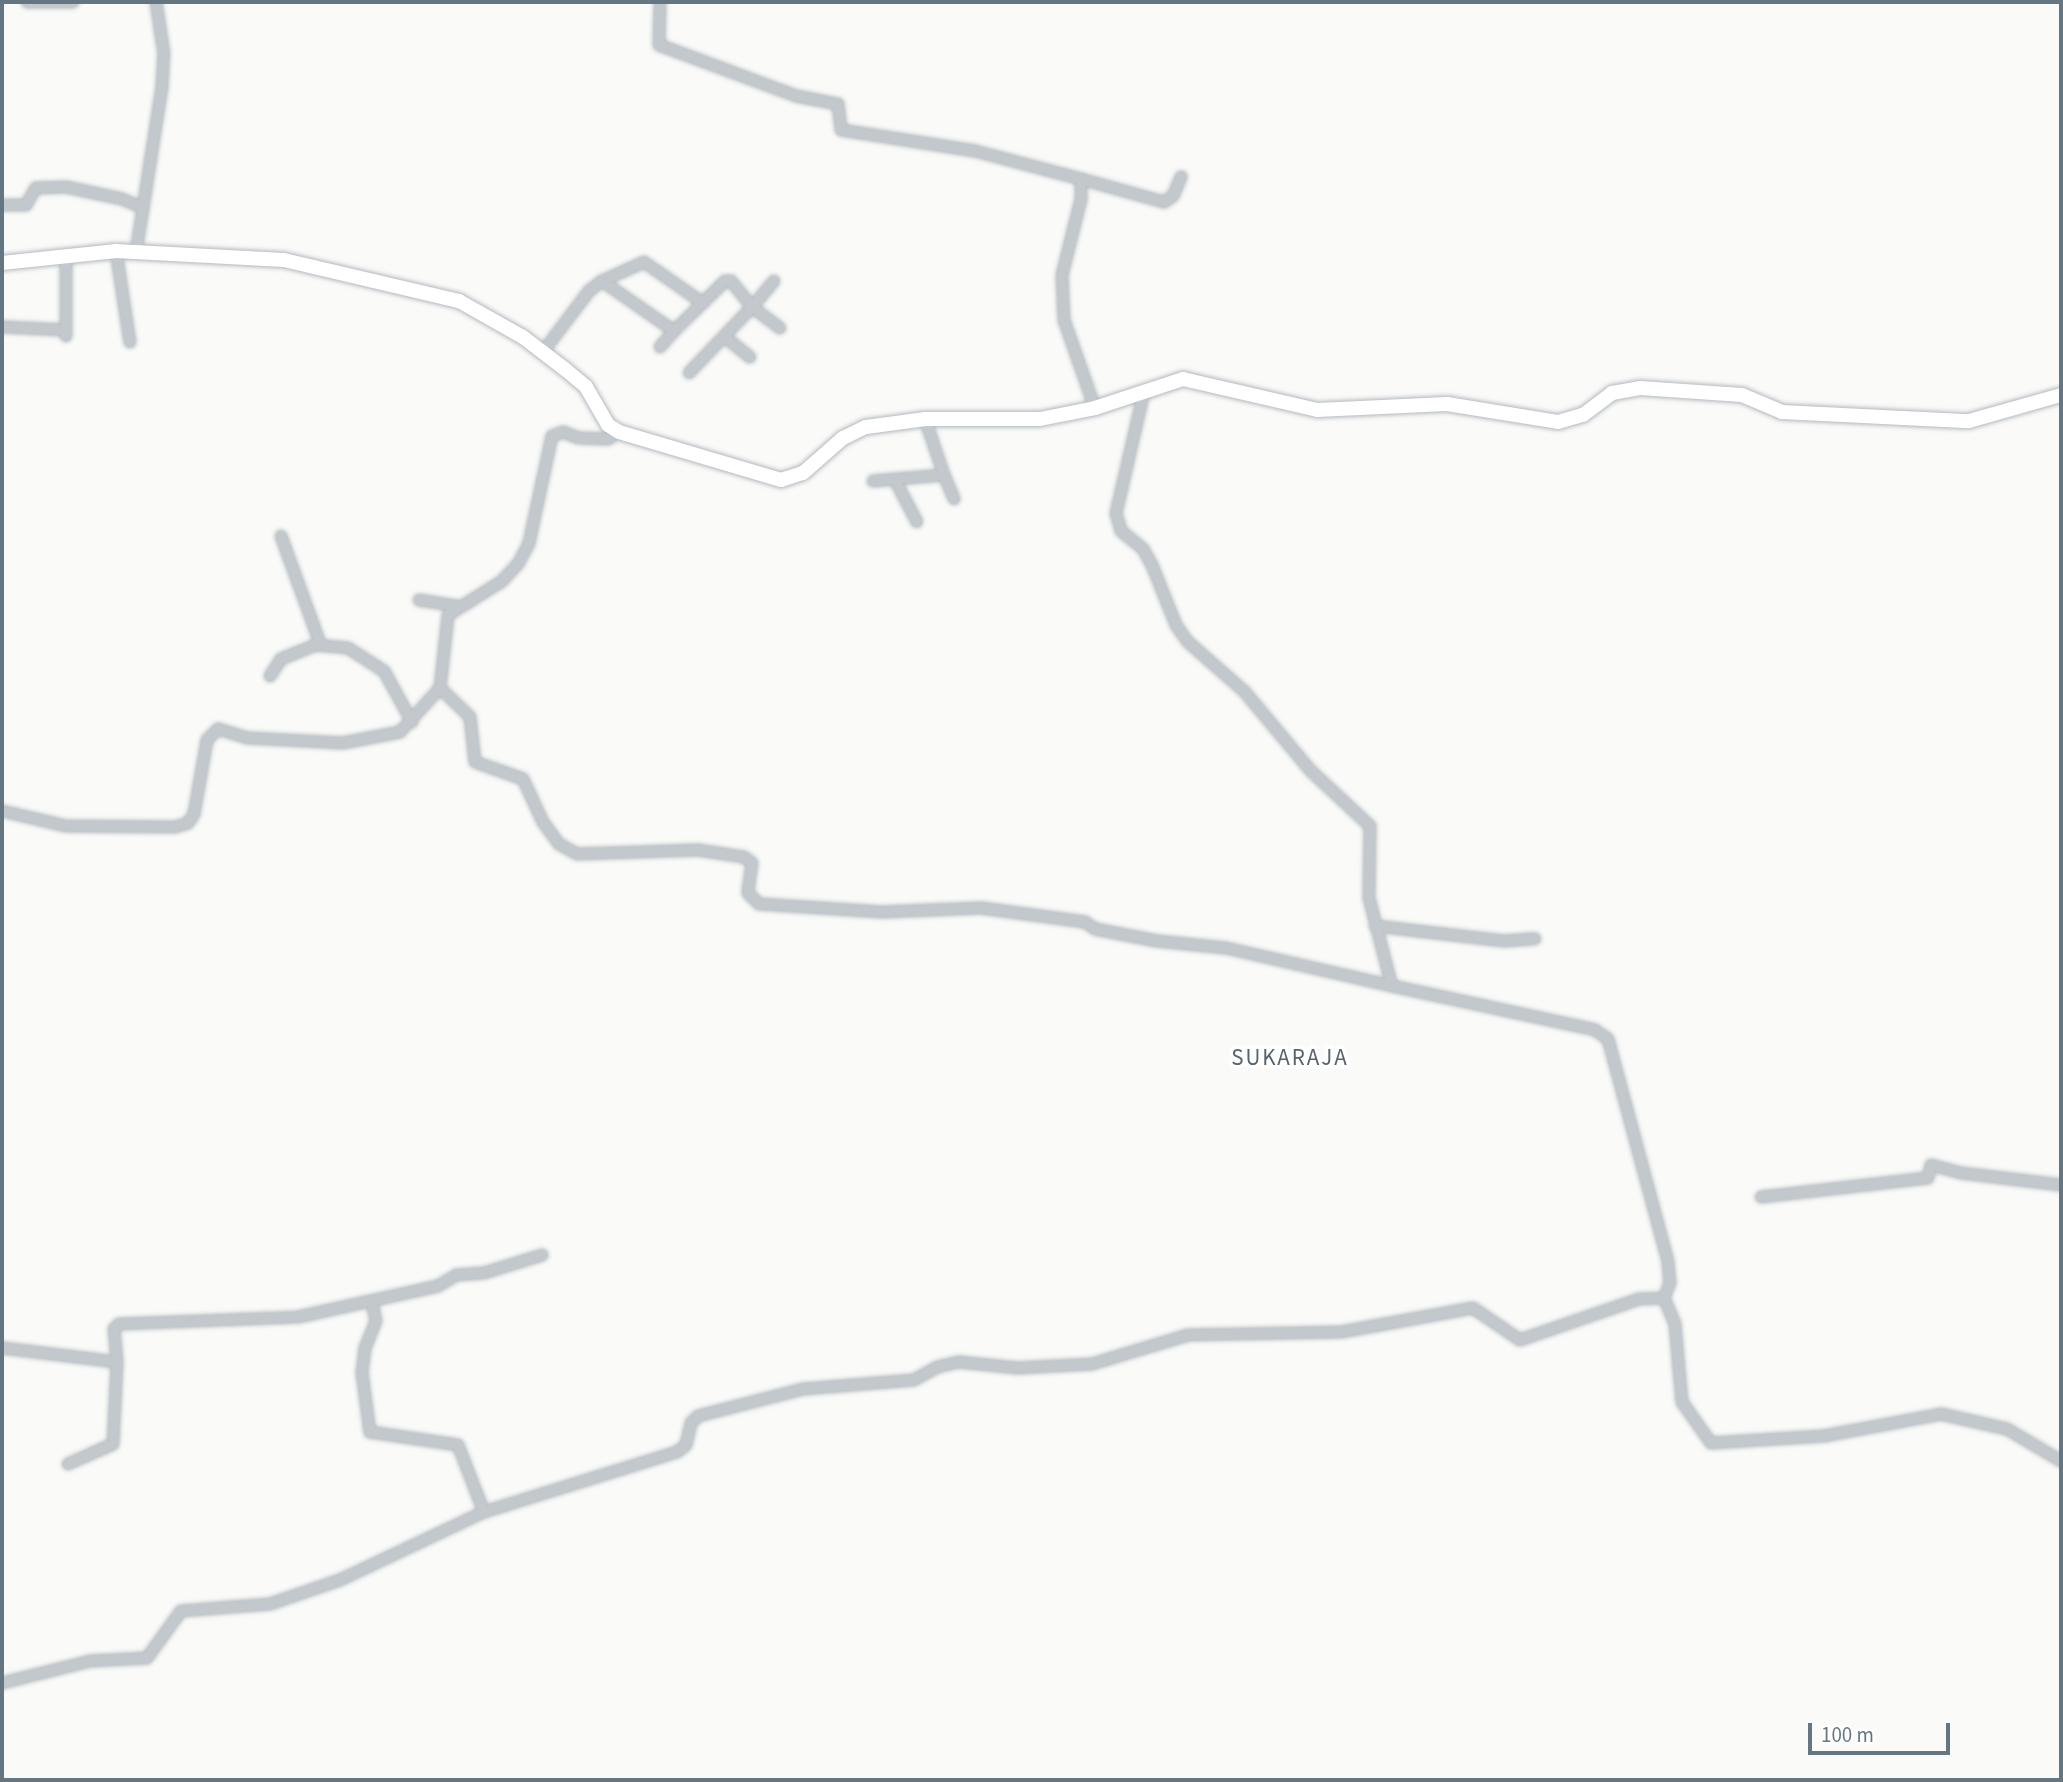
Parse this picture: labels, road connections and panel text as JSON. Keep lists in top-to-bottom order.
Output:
{
  "districts": ["SUKARAJA"],
  "scale_bar": "100 m"
}
